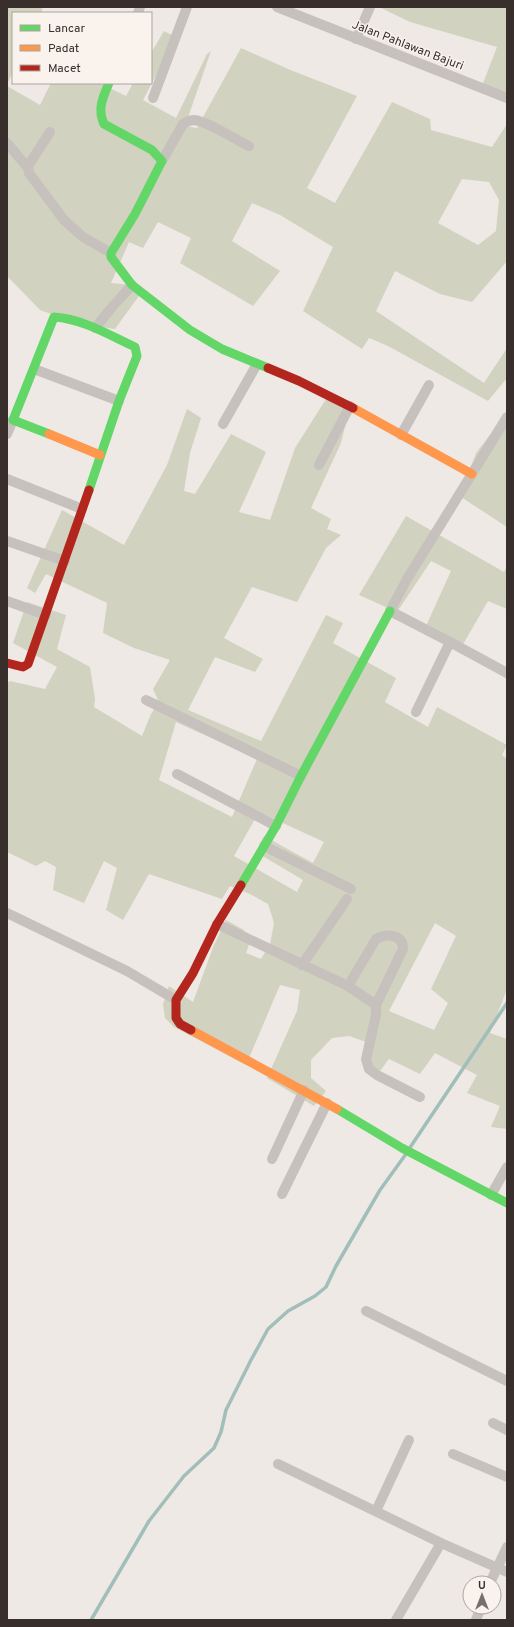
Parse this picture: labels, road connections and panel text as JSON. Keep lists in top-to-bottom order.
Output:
{
  "streets": {
    "street": ["Jalan Pahlawan Bajuri"]
  },
  "legend": ["Lancar", "Padat", "Macet"],
  "north": "top"
}
